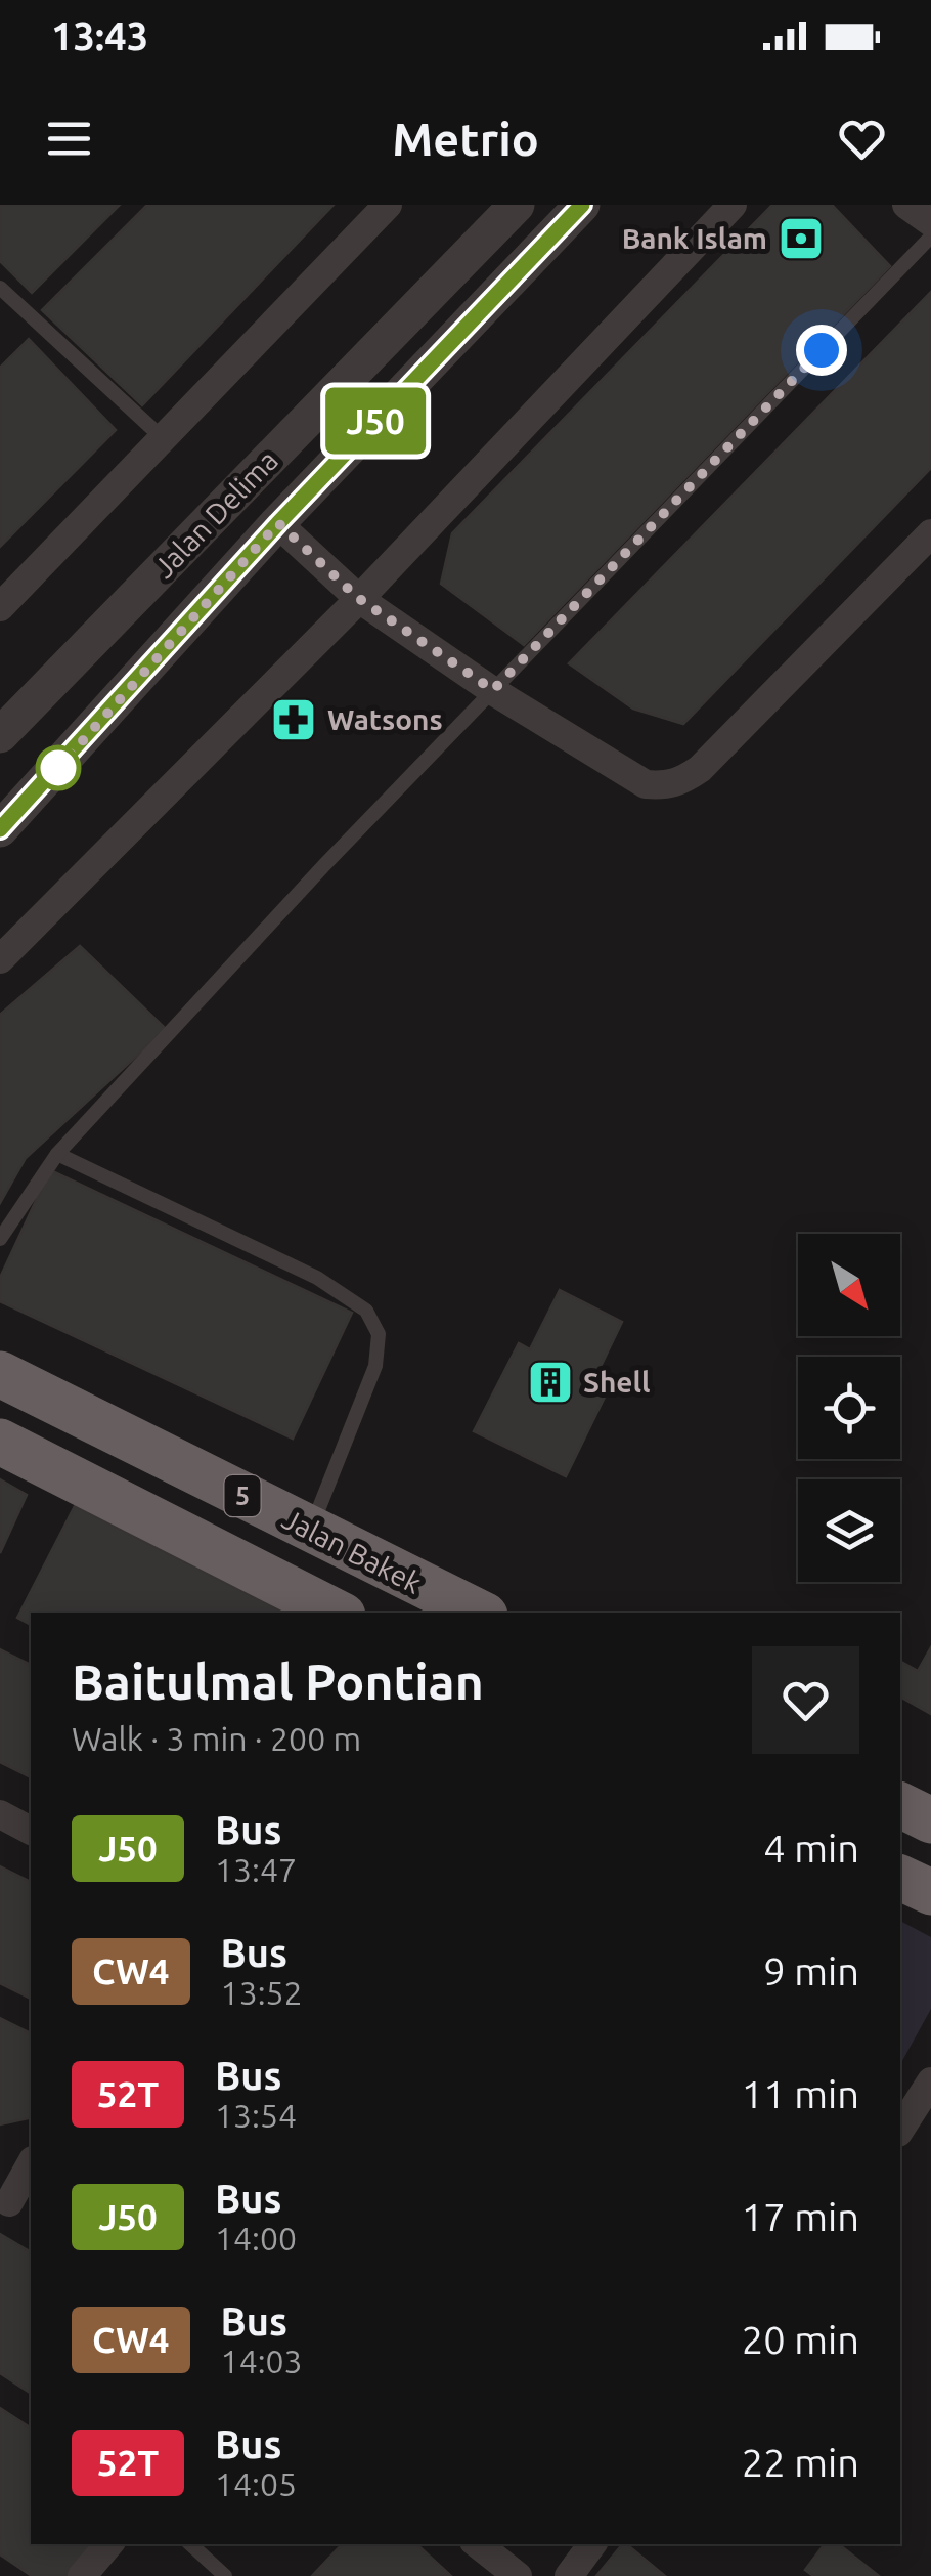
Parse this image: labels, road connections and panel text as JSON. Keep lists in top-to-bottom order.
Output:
{
  "streets": {
    "highway": ["5", "Jalan Bakek"],
    "street": ["Jalan Delima"]
  },
  "places": {
    "bank": ["Bank Islam"],
    "pharmacy": ["Watsons"],
    "building": ["Shell"]
  },
  "lines": ["bus line J50"],
  "north": "bottom right",
  "page": {
    "status": "13:43",
    "header": "Metrio",
    "on_map": "J50",
    "heading": ["Baitulmal Pontian", "Walk · 3 min · 200 m"],
    "list": [
      {
        "mark": "J50",
        "name": "Bus",
        "note": "13:47",
        "value": "4 min"
      },
      {
        "mark": "CW4",
        "name": "Bus",
        "note": "13:52",
        "value": "9 min"
      },
      {
        "mark": "52T",
        "name": "Bus",
        "note": "13:54",
        "value": "11 min"
      },
      {
        "mark": "J50",
        "name": "Bus",
        "note": "14:00",
        "value": "17 min"
      },
      {
        "mark": "CW4",
        "name": "Bus",
        "note": "14:03",
        "value": "20 min"
      },
      {
        "mark": "52T",
        "name": "Bus",
        "note": "14:05",
        "value": "22 min"
      }
    ]
  }
}
